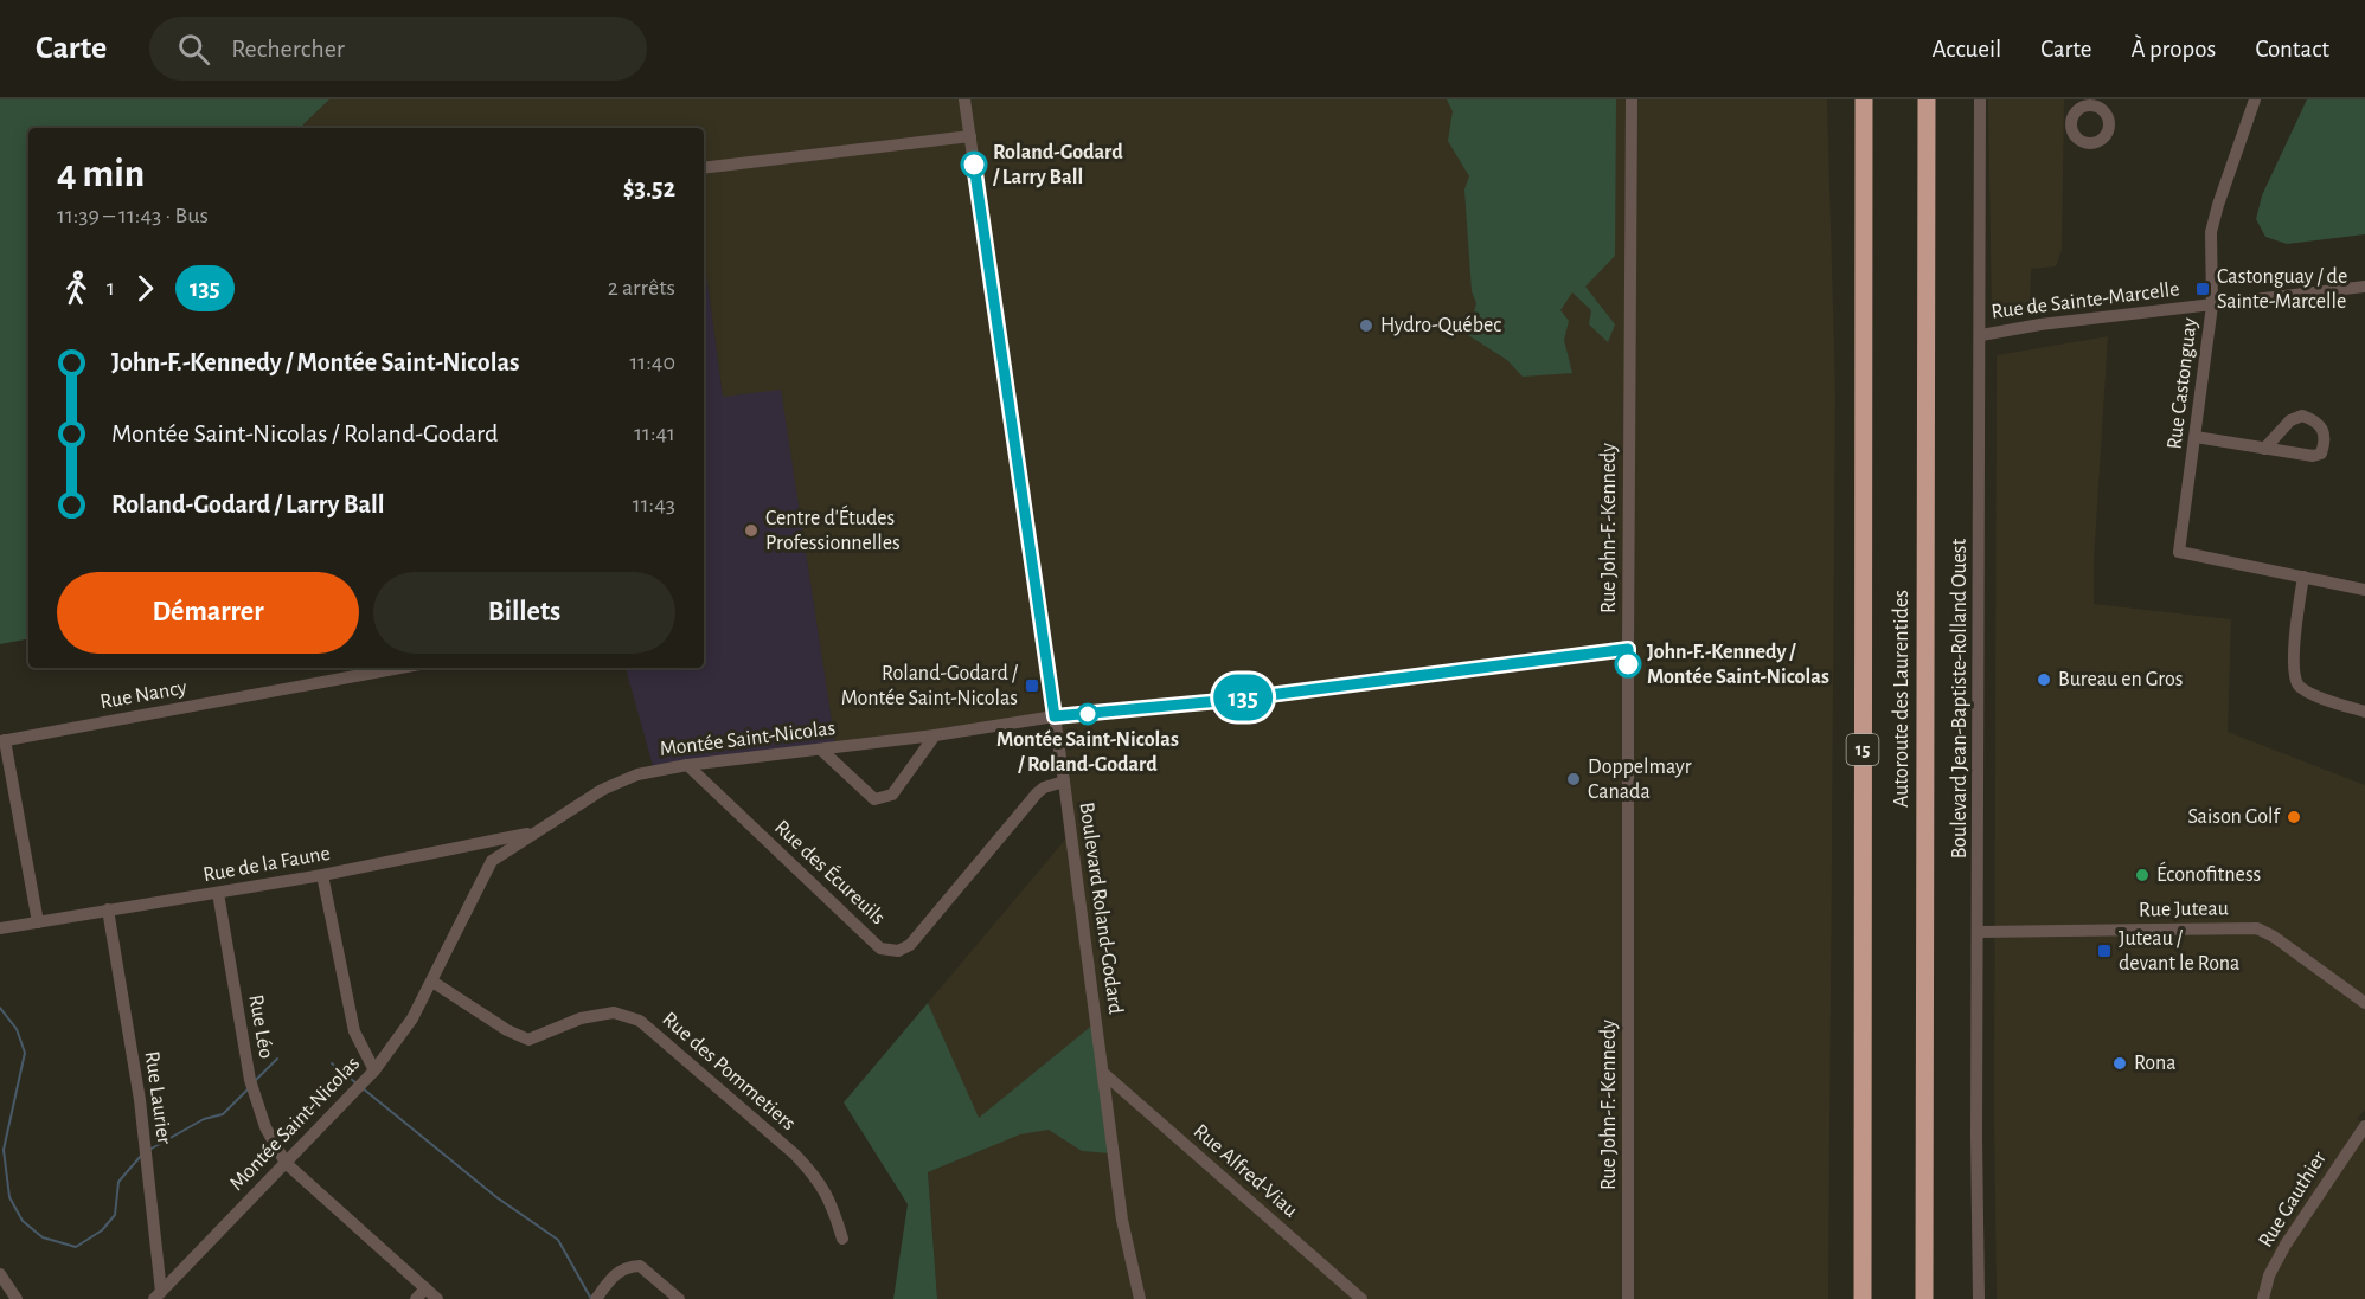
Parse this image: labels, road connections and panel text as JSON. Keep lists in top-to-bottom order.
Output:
{
  "streets": {
    "highway": ["Autoroute des Laurentides", "15"],
    "street": [
      "Rue de Sainte-Marcelle",
      "Rue Castonguay",
      "Rue John-F.-Kennedy",
      "Rue Nancy",
      "Boulevard Jean-Baptiste-Rolland Ouest",
      "Montée Saint-Nicolas",
      "Rue de la Faune",
      "Rue des Écureuils",
      "Boulevard Roland-Godard",
      "Rue Juteau",
      "Rue Léo",
      "Rue des Pommetiers",
      "Rue Laurier",
      "Rue Alfred-Viau",
      "Rue Gauthier"
    ]
  },
  "crossings": [
    ["Rue de Sainte-Marcelle", "Rue Castonguay"],
    ["Rue de Sainte-Marcelle", "Boulevard Jean-Baptiste-Rolland Ouest"],
    ["Rue John-F.-Kennedy", "Montée Saint-Nicolas"],
    ["Boulevard Jean-Baptiste-Rolland Ouest", "Rue Juteau"],
    ["Montée Saint-Nicolas", "Rue de la Faune"],
    ["Montée Saint-Nicolas", "Rue des Écureuils"],
    ["Montée Saint-Nicolas", "Boulevard Roland-Godard"],
    ["Montée Saint-Nicolas", "Rue Léo"],
    ["Montée Saint-Nicolas", "Rue des Pommetiers"],
    ["Montée Saint-Nicolas", "Rue Laurier"],
    ["Rue de la Faune", "Rue Léo"],
    ["Rue de la Faune", "Rue Laurier"],
    ["Rue des Écureuils", "Boulevard Roland-Godard"],
    ["Boulevard Roland-Godard", "Rue Alfred-Viau"]
  ],
  "places": {
    "other": [
      "Roland-Godard / Larry Ball",
      "Hydro-Québec",
      "Centre d'Études Professionnelles",
      "John-F.-Kennedy / Montée Saint-Nicolas",
      "Bureau en Gros",
      "Montée Saint-Nicolas / Roland-Godard",
      "Doppelmayr Canada",
      "Saison Golf",
      "Éconofitness",
      "Rona"
    ],
    "transit": ["Castonguay / de Sainte-Marcelle", "Roland-Godard / Montée Saint-Nicolas", "Juteau / devant le Rona"]
  },
  "lines": ["bus line 135"],
  "page": {
    "header": "Carte",
    "search": "Rechercher",
    "nav": [
      "Accueil",
      "Carte",
      "À propos",
      "Contact"
    ],
    "on_map": "135",
    "heading": ["4 min", "11:39 – 11:43 · Bus", "$3.52"],
    "legs": ["1", "135", "2 arrêts"],
    "list": [
      {
        "name": "John-F.-Kennedy / Montée Saint-Nicolas",
        "value": "11:40"
      },
      {
        "name": "Montée Saint-Nicolas / Roland-Godard",
        "value": "11:41"
      },
      {
        "name": "Roland-Godard / Larry Ball",
        "value": "11:43"
      }
    ],
    "buttons": ["Démarrer", "Billets"]
  }
}
